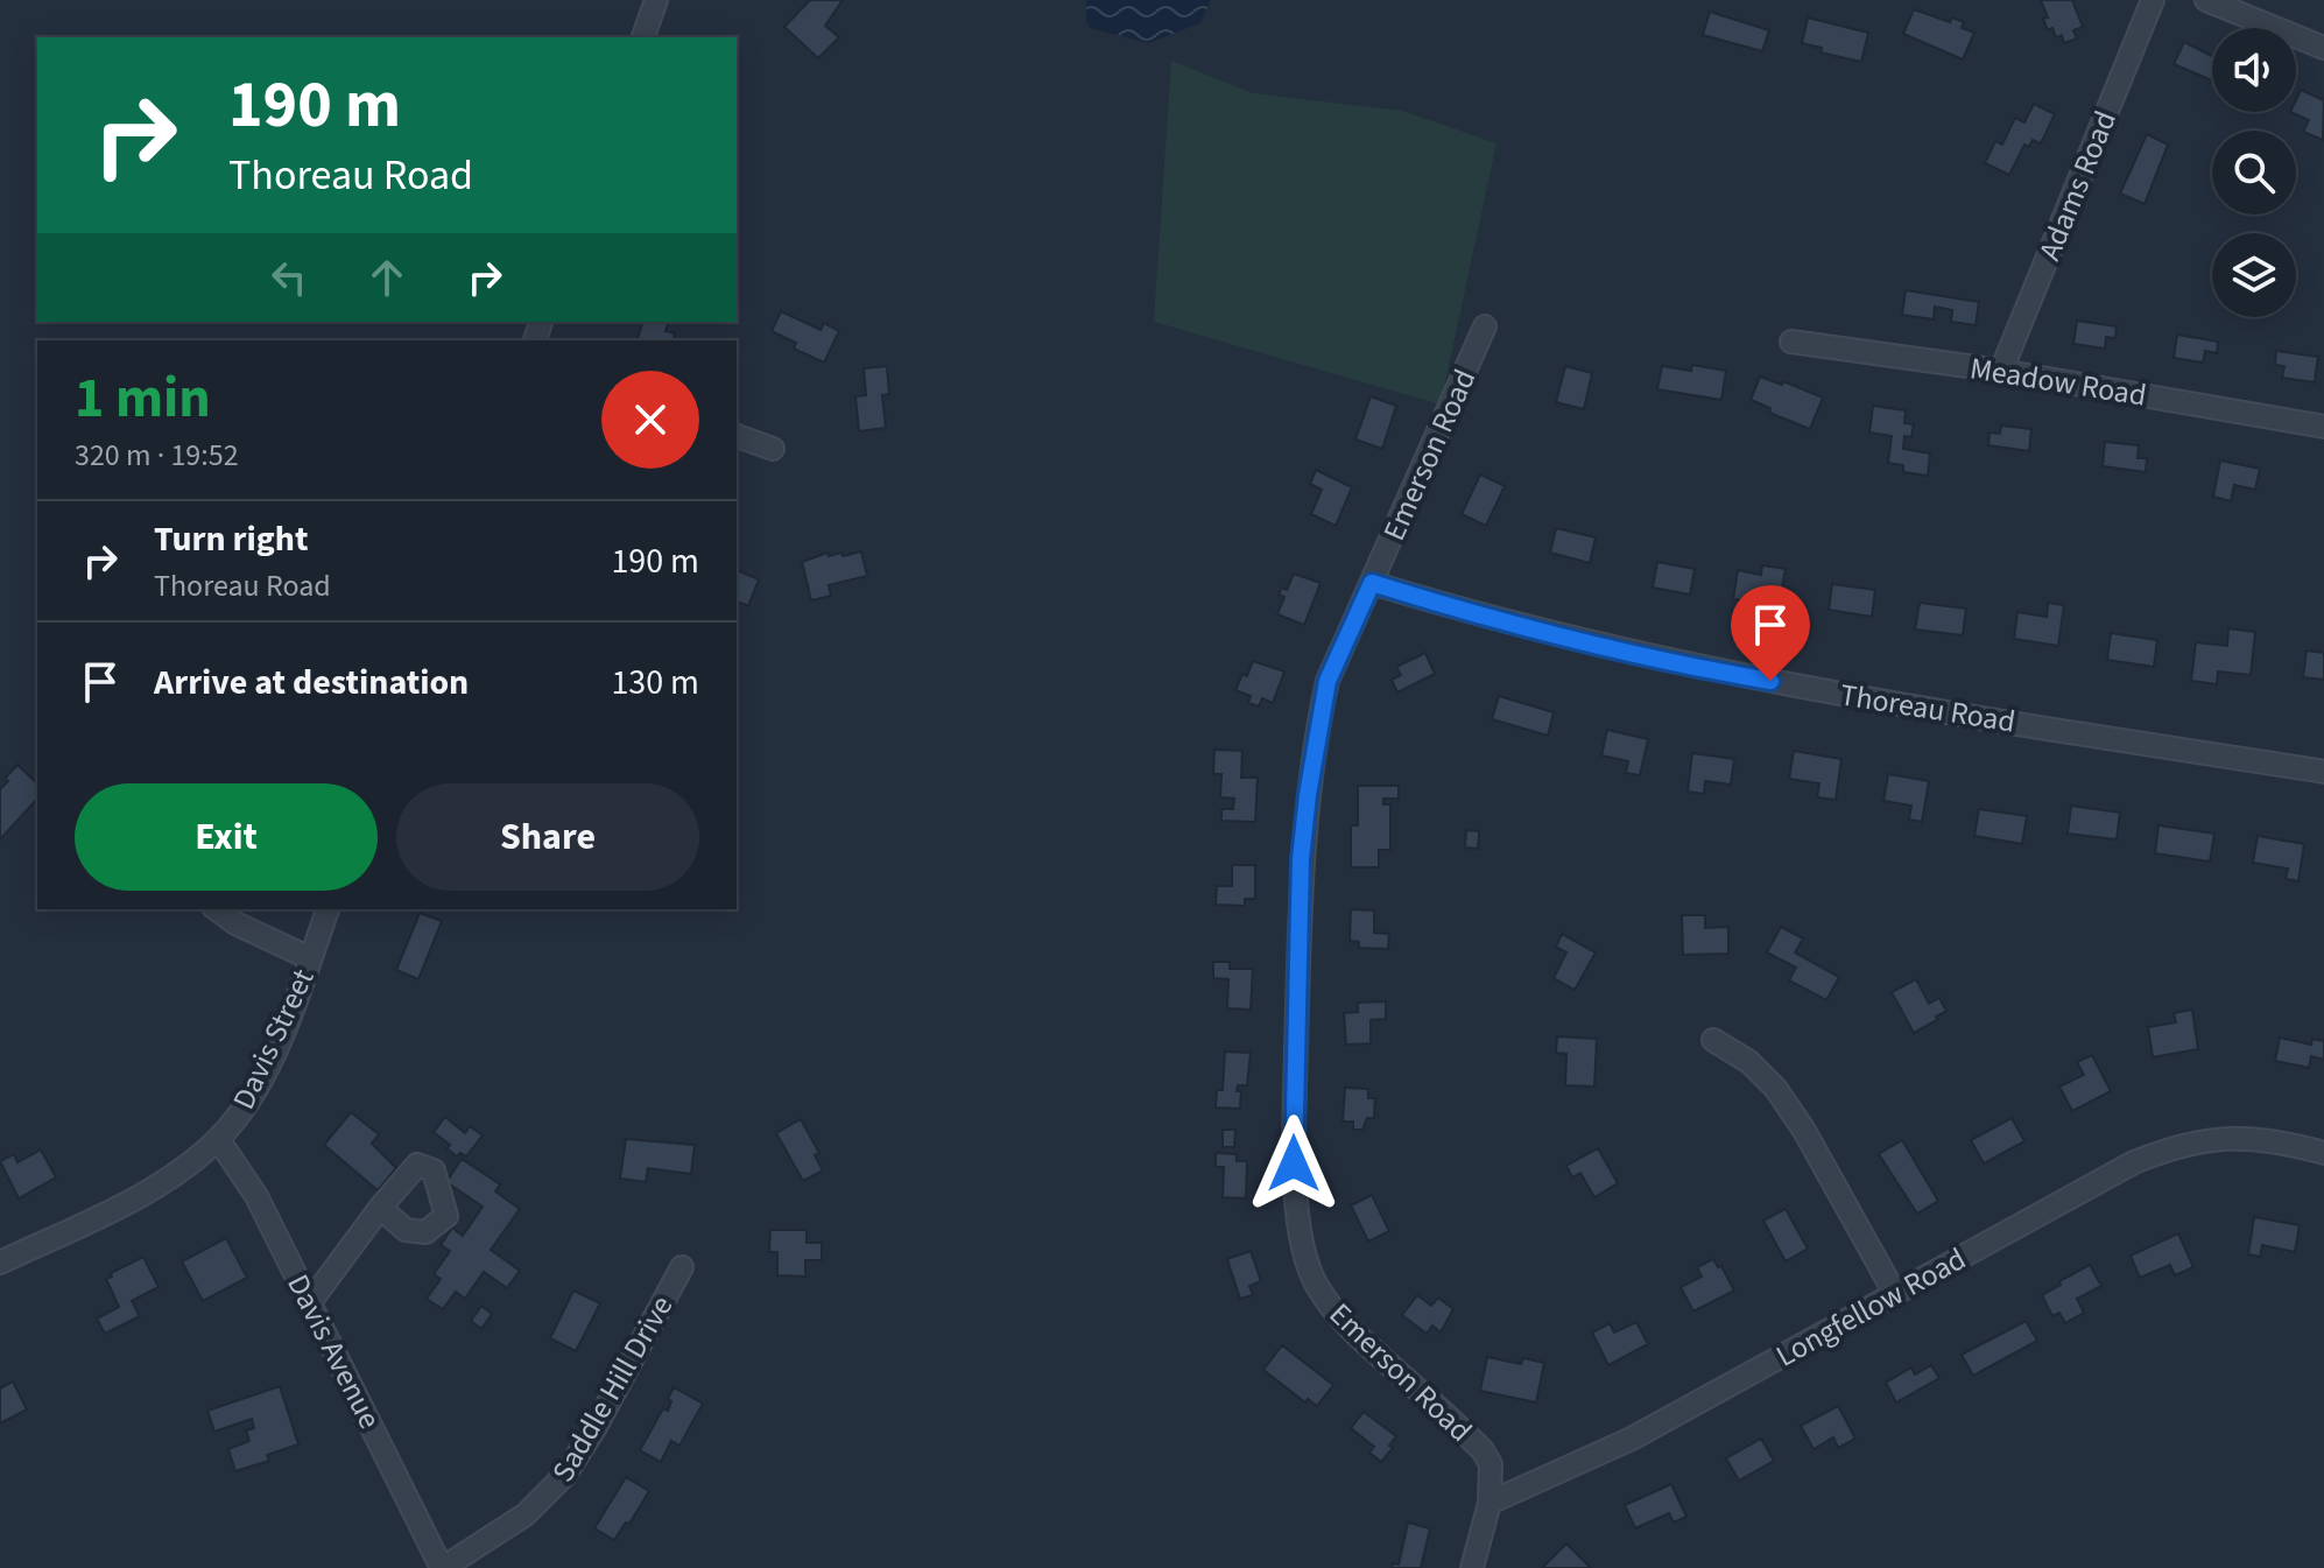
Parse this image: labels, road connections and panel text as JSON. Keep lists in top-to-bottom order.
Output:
{
  "streets": {
    "street": [
      "Adams Road",
      "Meadow Road",
      "Emerson Road",
      "Thoreau Road",
      "Davis Street",
      "Longfellow Road",
      "Davis Avenue",
      "Saddle Hill Drive"
    ]
  },
  "crossings": [
    ["Adams Road", "Meadow Road"],
    ["Emerson Road", "Thoreau Road"],
    ["Emerson Road", "Longfellow Road"],
    ["Davis Street", "Davis Avenue"],
    ["Davis Avenue", "Saddle Hill Drive"]
  ],
  "page": {
    "turn": ["190 m", "Thoreau Road"],
    "heading": ["1 min", "320 m · 19:52"],
    "list": [
      {
        "name": "Turn right",
        "note": "Thoreau Road",
        "value": "190 m"
      },
      {
        "name": "Arrive at destination",
        "value": "130 m"
      }
    ],
    "buttons": ["Exit", "Share"]
  }
}
